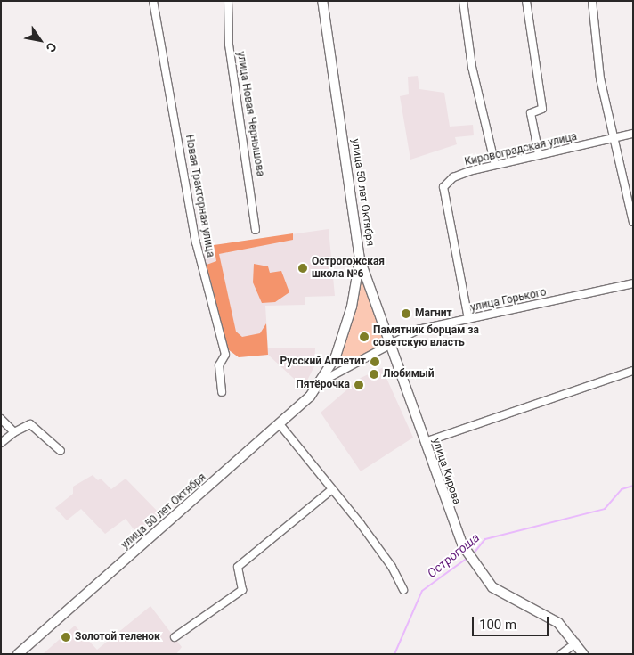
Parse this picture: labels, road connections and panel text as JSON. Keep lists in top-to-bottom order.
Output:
{
  "streets": {
    "main road": ["улица 50 лет Октября", "улица Кирова"],
    "street": [
      "улица Новая Чернышова",
      "Кировоградская улица",
      "Новая Тракторная улица",
      "улица Горького"
    ]
  },
  "crossings": [
    ["Кировоградская улица", "улица Горького"],
    ["улица 50 лет Октября", "улица Горького"],
    ["улица 50 лет Октября", "улица Кирова"],
    ["улица Горького", "улица Кирова"]
  ],
  "water": ["Острогоща"],
  "places": [
    "Острогожская школа №6",
    "Магнит",
    "Памятник борцам за советскую власть",
    "Русский Аппетит",
    "Любимый",
    "Пятёрочка",
    "Золотой теленок"
  ],
  "scale_bar": "100 m",
  "north": "bottom right"
}
